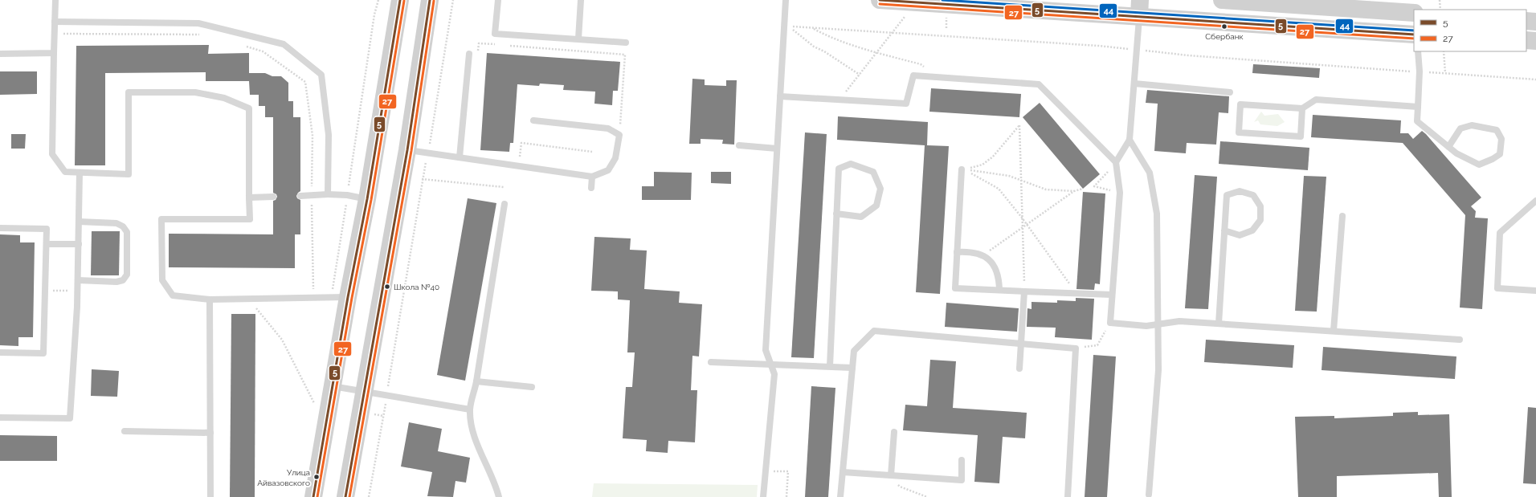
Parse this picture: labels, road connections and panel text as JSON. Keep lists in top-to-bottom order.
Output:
{
  "places": ["Сбербанк", "Школа №40", "Улица Айвазовского"],
  "lines": ["transit line 5", "transit line 44", "transit line 27"],
  "legend": ["5", "27"]
}
